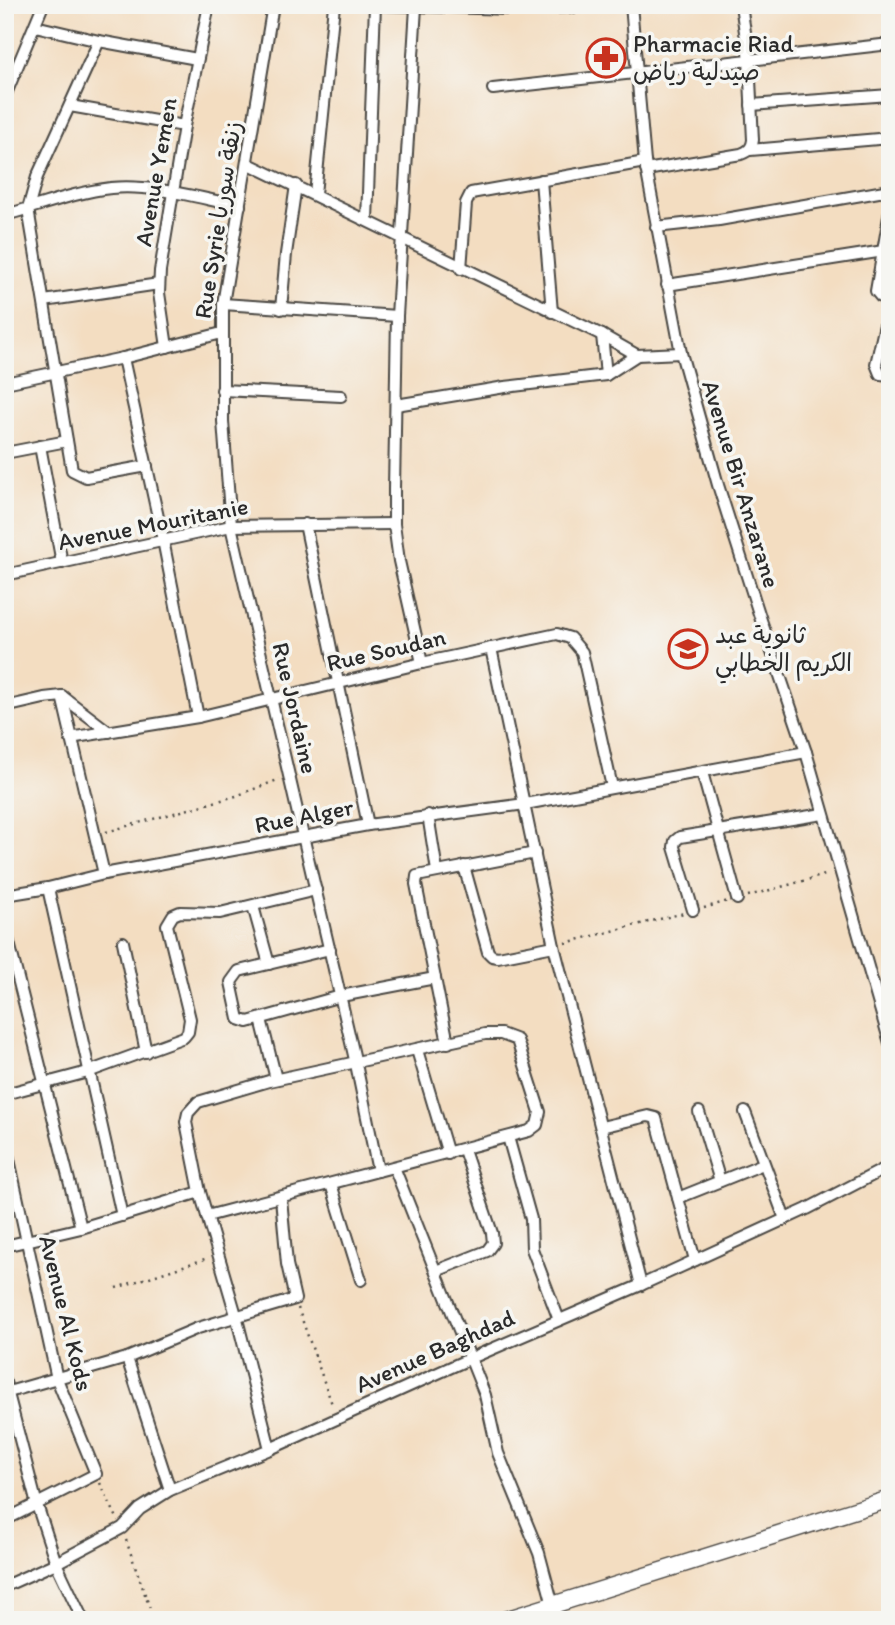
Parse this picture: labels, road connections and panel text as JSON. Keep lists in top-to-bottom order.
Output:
{
  "streets": {
    "street": [
      "Avenue Yemen",
      "Rue Syrie زنقة سوريا",
      "Avenue Bir Anzarane",
      "Avenue Mouritanie",
      "Rue Soudan",
      "Rue Jordaine",
      "Rue Alger",
      "Avenue Al Kods",
      "Avenue Baghdad"
    ]
  },
  "crossings": [
    ["Rue Syrie زنقة سوريا", "Avenue Mouritanie"],
    ["Rue Syrie زنقة سوريا", "Rue Jordaine"],
    ["Avenue Bir Anzarane", "Rue Alger"],
    ["Avenue Mouritanie", "Rue Jordaine"],
    ["Rue Soudan", "Rue Jordaine"],
    ["Rue Soudan", "Rue Alger"],
    ["Rue Jordaine", "Rue Alger"]
  ],
  "places": {
    "pharmacy": ["Pharmacie Riad صيدلية رياض"],
    "school or university": ["ثانوية عبد الكريم الخطابي"]
  }
}
